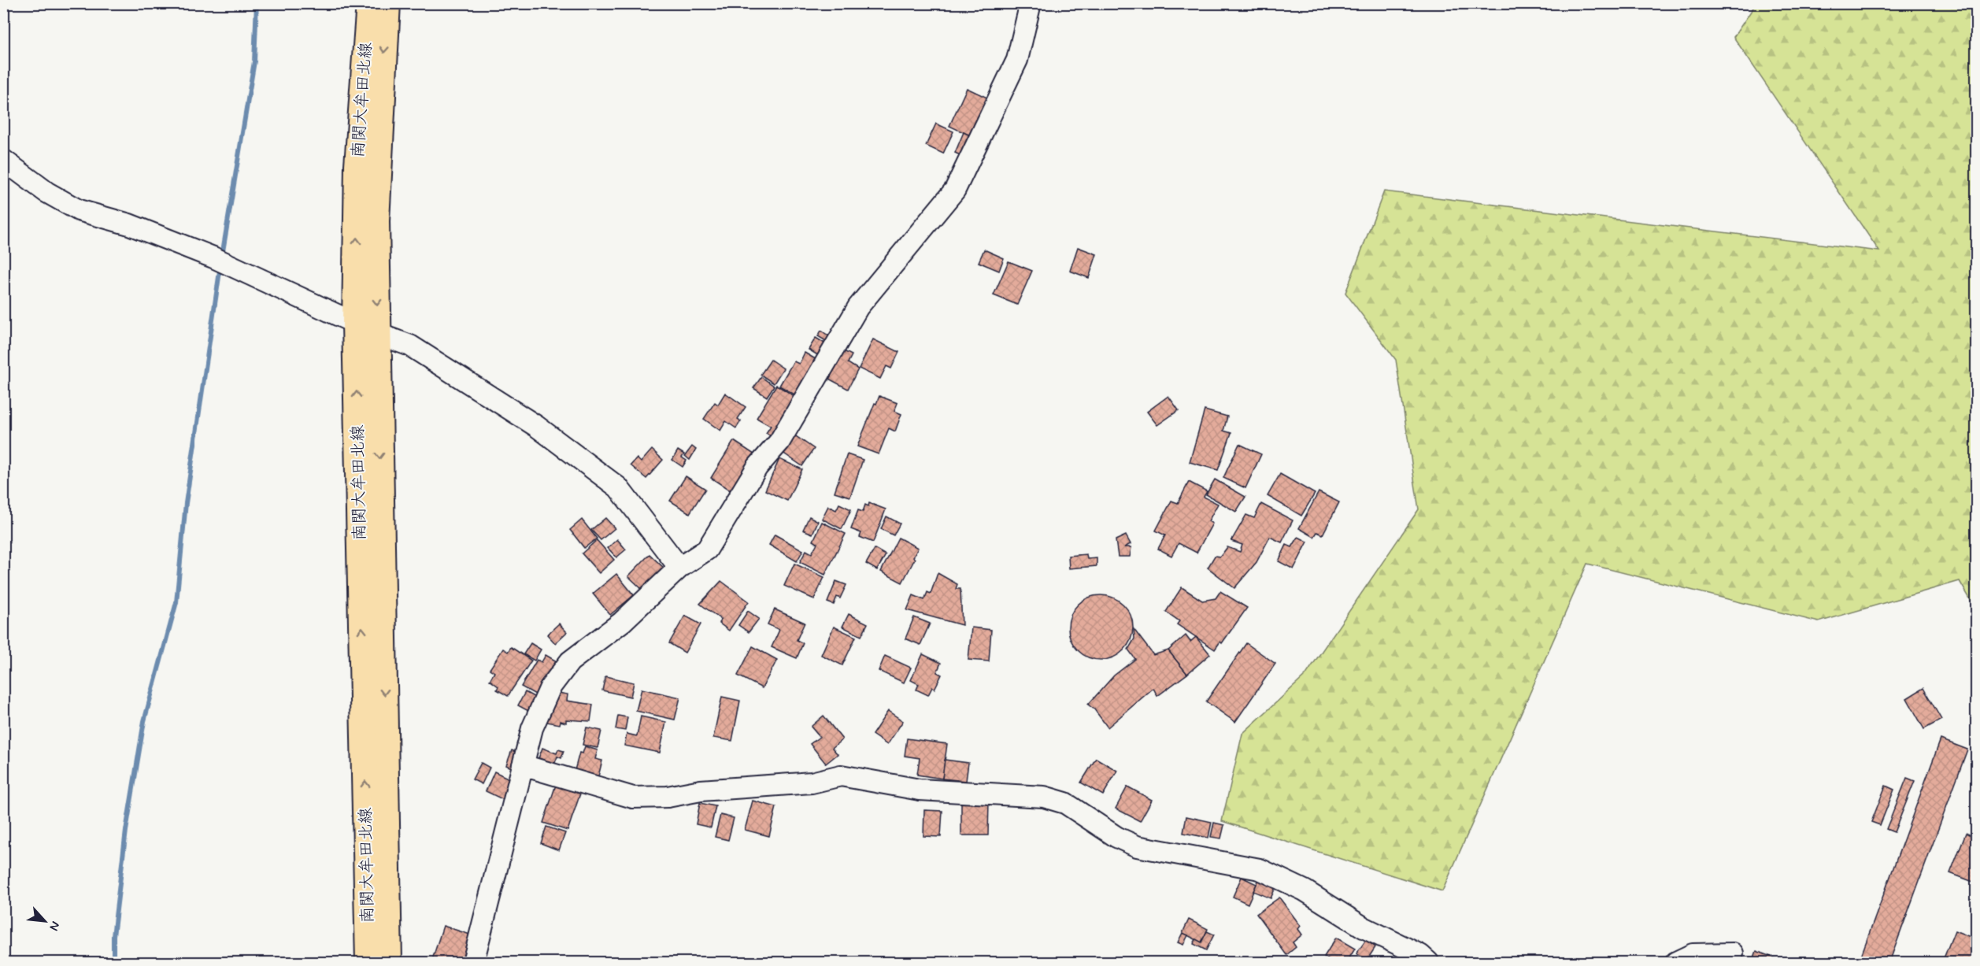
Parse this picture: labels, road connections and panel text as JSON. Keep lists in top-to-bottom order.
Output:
{
  "streets": {
    "main road": ["南関大牟田北線"]
  },
  "north": "bottom right"
}
